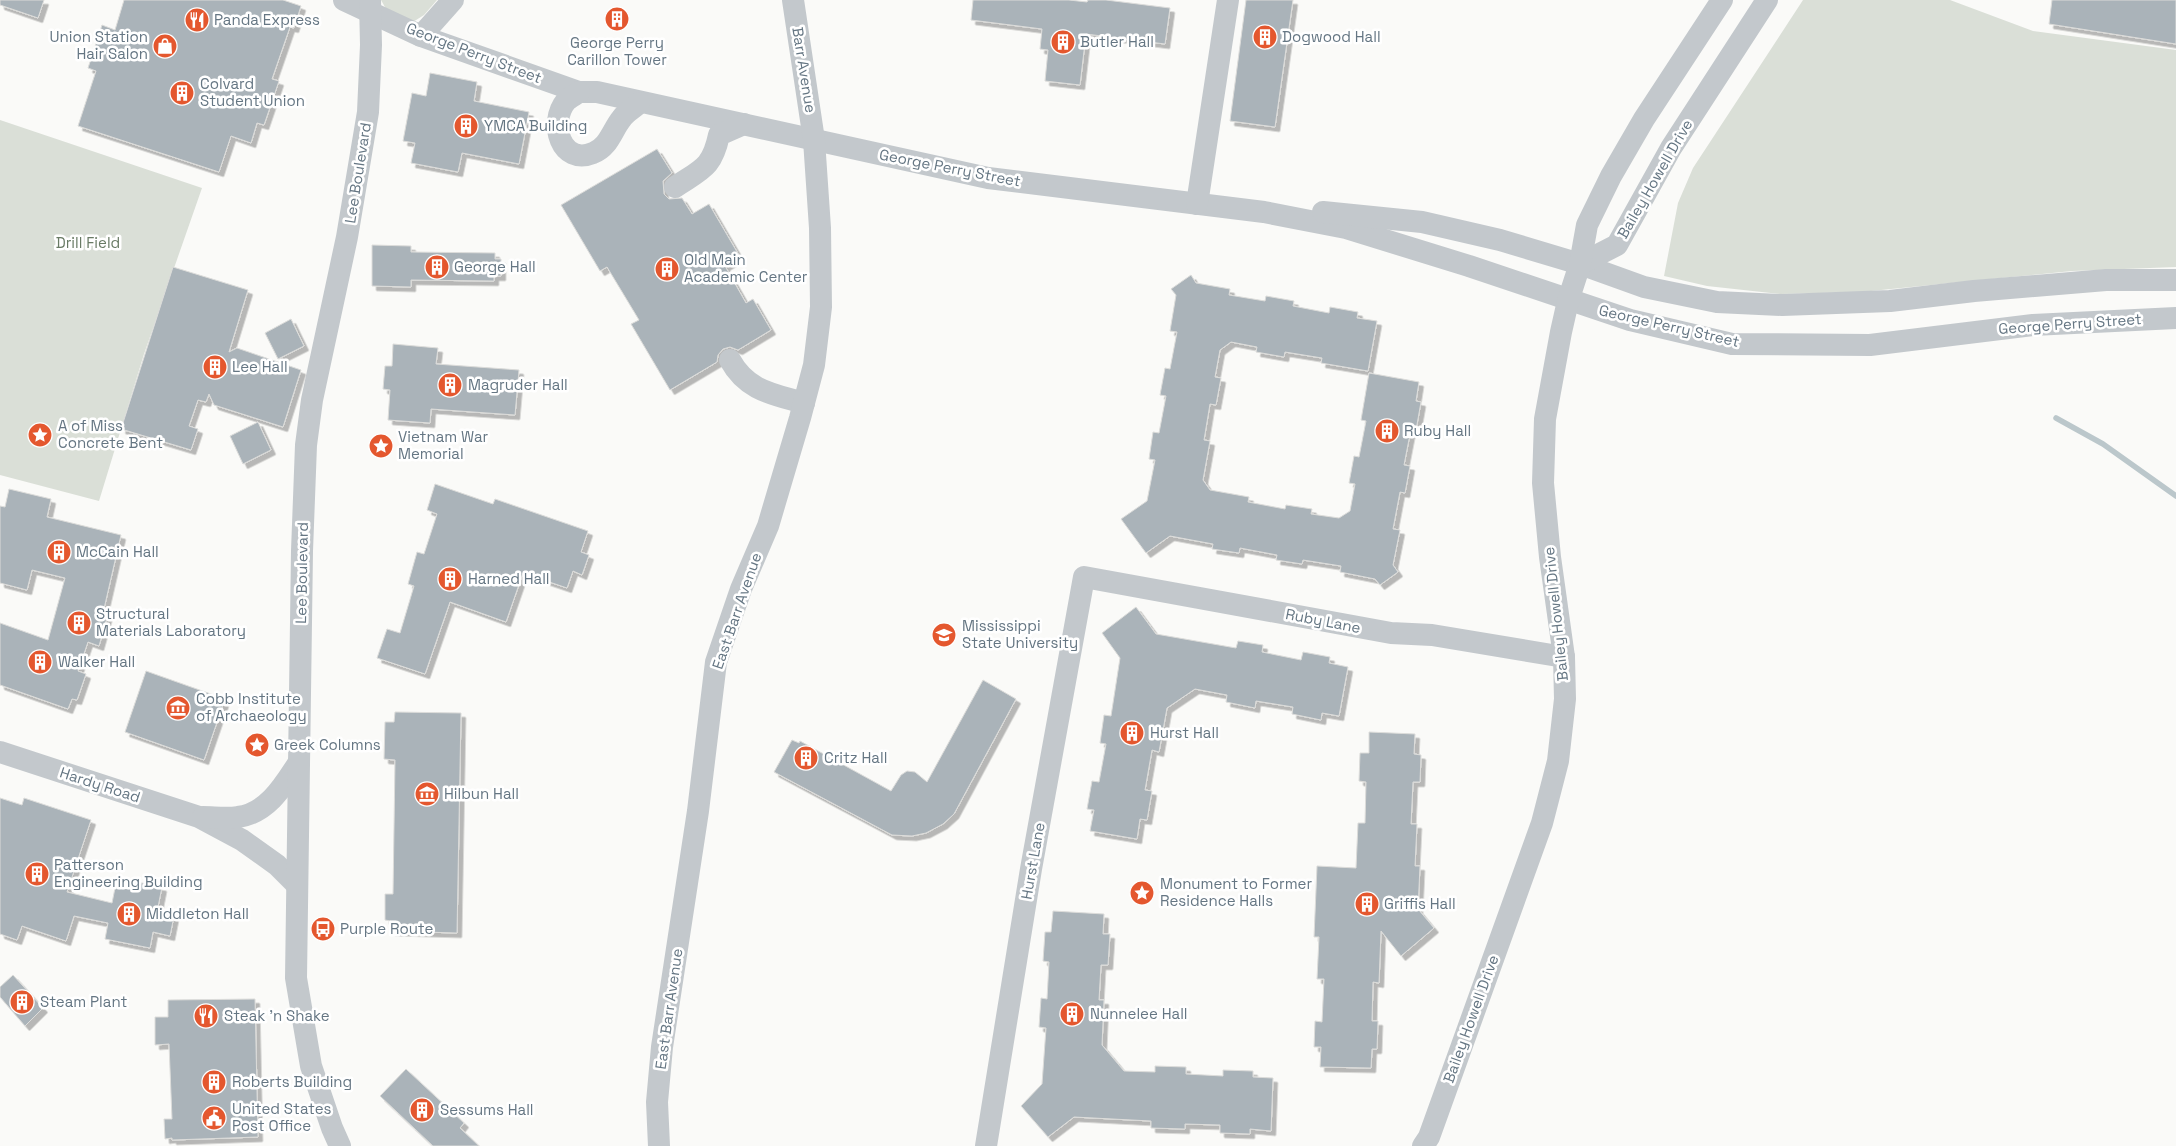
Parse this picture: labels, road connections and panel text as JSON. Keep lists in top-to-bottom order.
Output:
{
  "streets": {
    "street": [
      "George Perry Street",
      "Barr Avenue",
      "Lee Boulevard",
      "Bailey Howell Drive",
      "East Barr Avenue",
      "Ruby Lane",
      "Hardy Road",
      "Hurst Lane"
    ]
  },
  "crossings": [
    ["George Perry Street", "Barr Avenue"],
    ["George Perry Street", "Lee Boulevard"],
    ["George Perry Street", "Bailey Howell Drive"],
    ["George Perry Street", "East Barr Avenue"],
    ["Barr Avenue", "East Barr Avenue"],
    ["Lee Boulevard", "Hardy Road"],
    ["Bailey Howell Drive", "Ruby Lane"],
    ["Ruby Lane", "Hurst Lane"]
  ],
  "parks": ["Drill Field"],
  "places": {
    "building": [
      "George Perry Carillon Tower",
      "Dogwood Hall",
      "Butler Hall",
      "Colvard Student Union",
      "YMCA Building",
      "George Hall",
      "Old Main Academic Center",
      "Lee Hall",
      "Magruder Hall",
      "Ruby Hall",
      "McCain Hall",
      "Harned Hall",
      "Structural Materials Laboratory",
      "Walker Hall",
      "Hurst Hall",
      "Critz Hall",
      "Patterson Engineering Building",
      "Griffis Hall",
      "Middleton Hall",
      "Steam Plant",
      "Nunnelee Hall",
      "Roberts Building",
      "Sessums Hall"
    ],
    "restaurant": ["Panda Express", "Steak 'n Shake"],
    "shop": ["Union Station Hair Salon"],
    "place": [
      "A of Miss Concrete Bent",
      "Vietnam War Memorial",
      "Greek Columns",
      "Monument to Former Residence Halls"
    ],
    "school or university": ["Mississippi State University"],
    "museum": ["Cobb Institute of Archaeology", "Hilbun Hall"],
    "bus stop": ["Purple Route"],
    "public building": ["United States Post Office"]
  }
}
